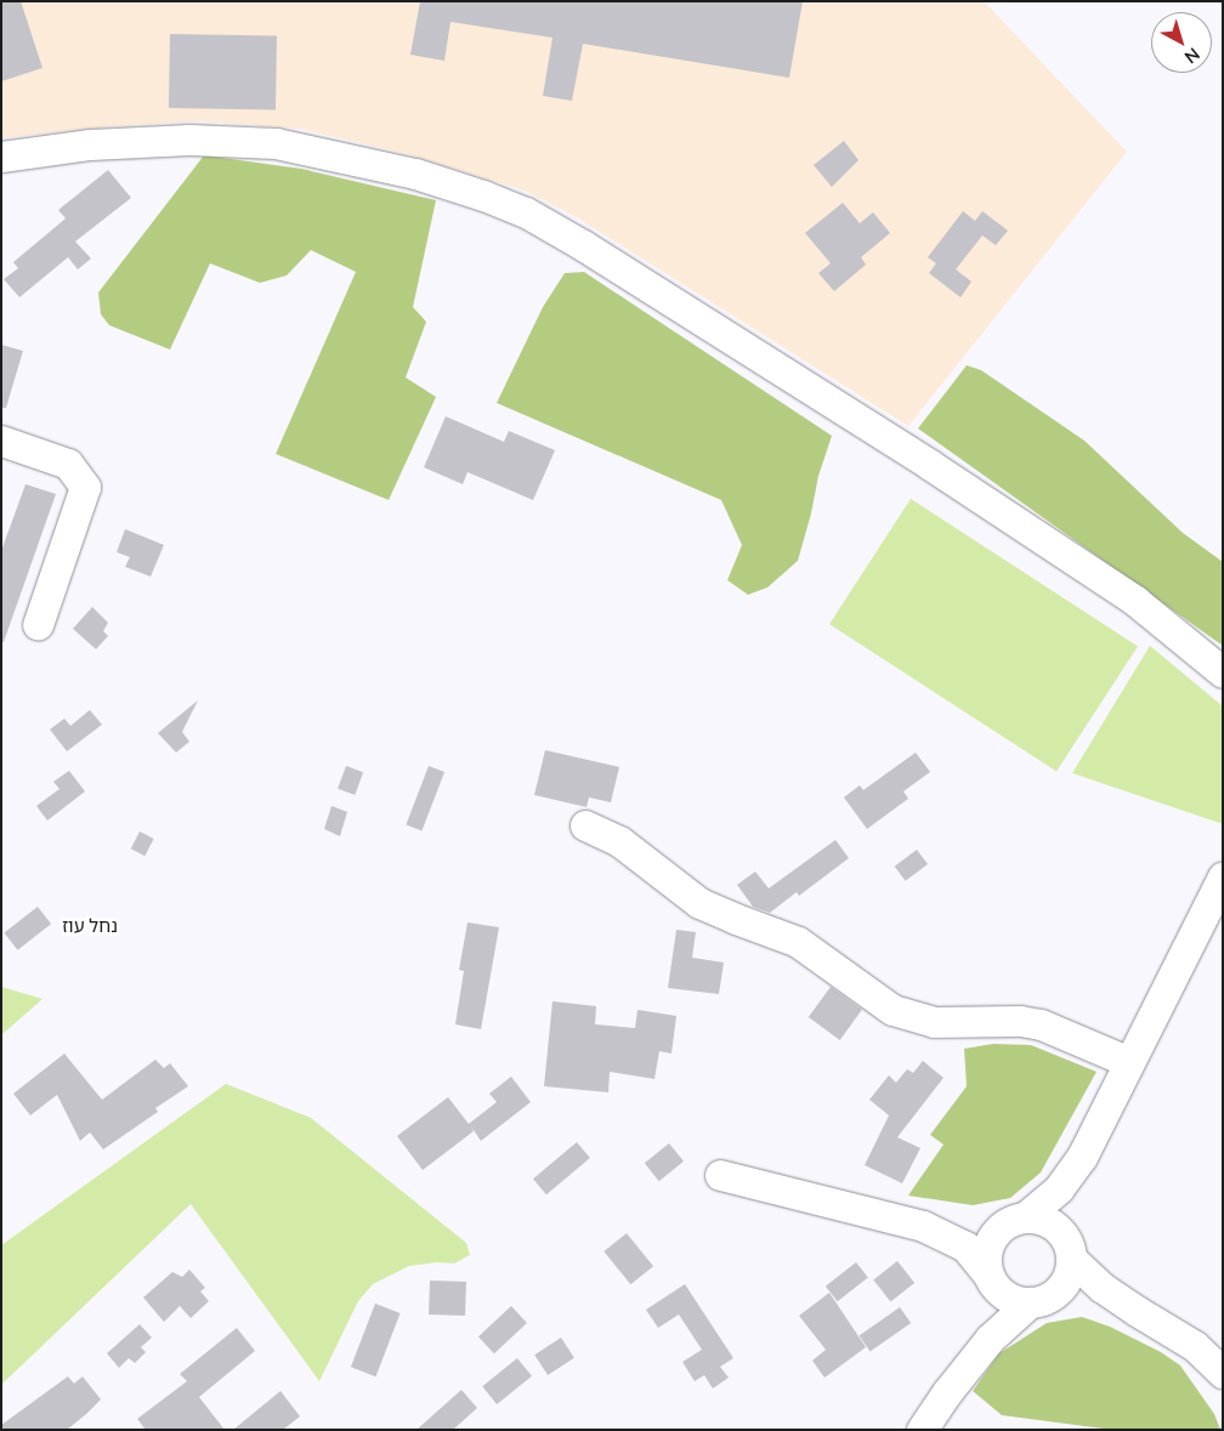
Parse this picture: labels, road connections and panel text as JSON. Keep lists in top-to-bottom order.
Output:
{
  "districts": ["נחל עוז"],
  "north": "bottom right"
}
